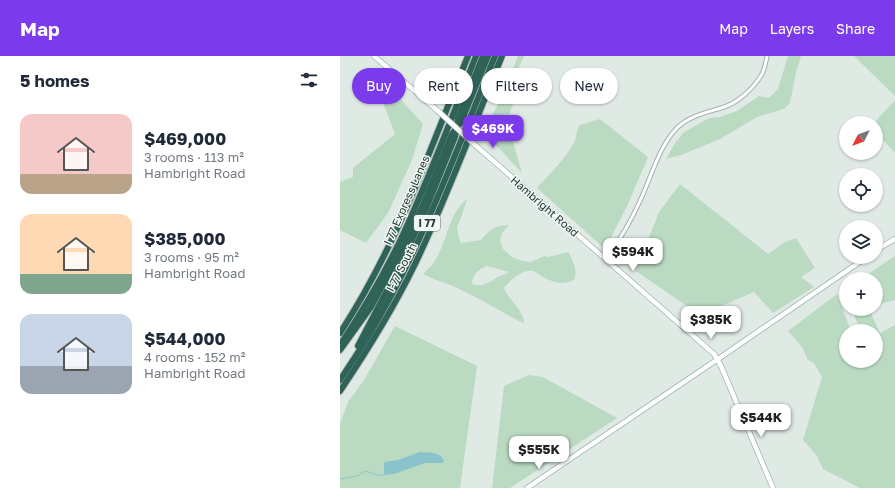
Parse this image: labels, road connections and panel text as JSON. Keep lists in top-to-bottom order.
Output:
{
  "streets": {
    "highway": ["I 77 Express Lanes", "I 77", "I-77 South"],
    "main road": ["Hambright Road"]
  },
  "north": "bottom left",
  "page": {
    "header": "Map",
    "nav": ["Map", "Layers", "Share"],
    "heading": "5 homes",
    "chip": [
      "Buy",
      "Rent",
      "Filters",
      "New"
    ],
    "list": [
      {
        "name": "$469,000",
        "note": "3 rooms · 113 m² · Hambright Road"
      },
      {
        "name": "$385,000",
        "note": "3 rooms · 95 m² · Hambright Road"
      },
      {
        "name": "$544,000",
        "note": "4 rooms · 152 m² · Hambright Road"
      }
    ],
    "price": [
      "$469K",
      "$594K",
      "$385K",
      "$544K",
      "$555K"
    ],
    "map_buttons": ["+", "−"]
  }
}
